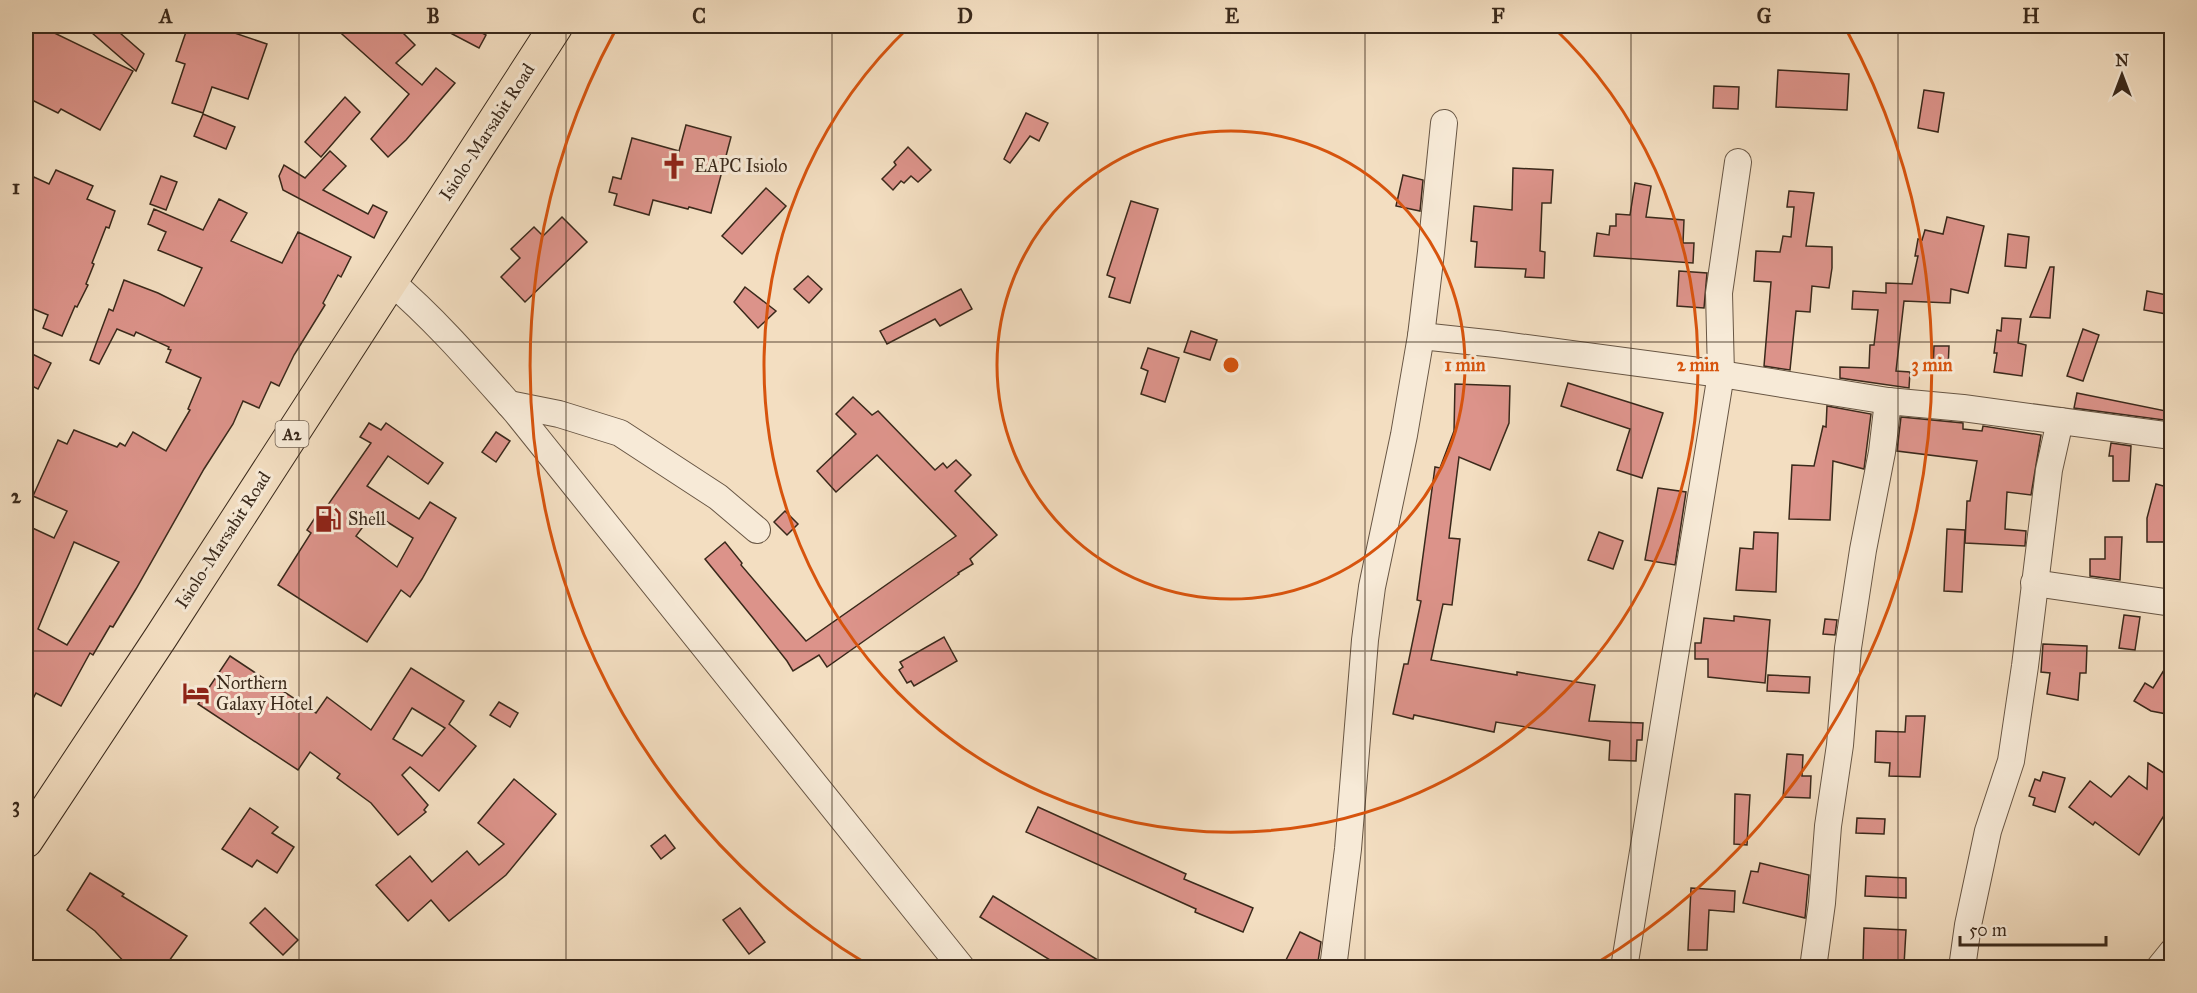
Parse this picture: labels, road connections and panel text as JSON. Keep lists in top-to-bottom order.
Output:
{
  "streets": {
    "highway": ["Isiolo-Marsabit Road", "A2"]
  },
  "places": {
    "church": ["EAPC Isiolo"],
    "fuel station": ["Shell"],
    "hotel": ["Northern Galaxy Hotel"]
  },
  "scale_bar": "50 m",
  "north": "top",
  "grid": {
    "columns": [
      "A",
      "B",
      "C",
      "D",
      "E",
      "F",
      "G",
      "H"
    ],
    "rows": ["1", "2", "3"]
  },
  "rings": ["1 min", "2 min", "3 min"]
}
